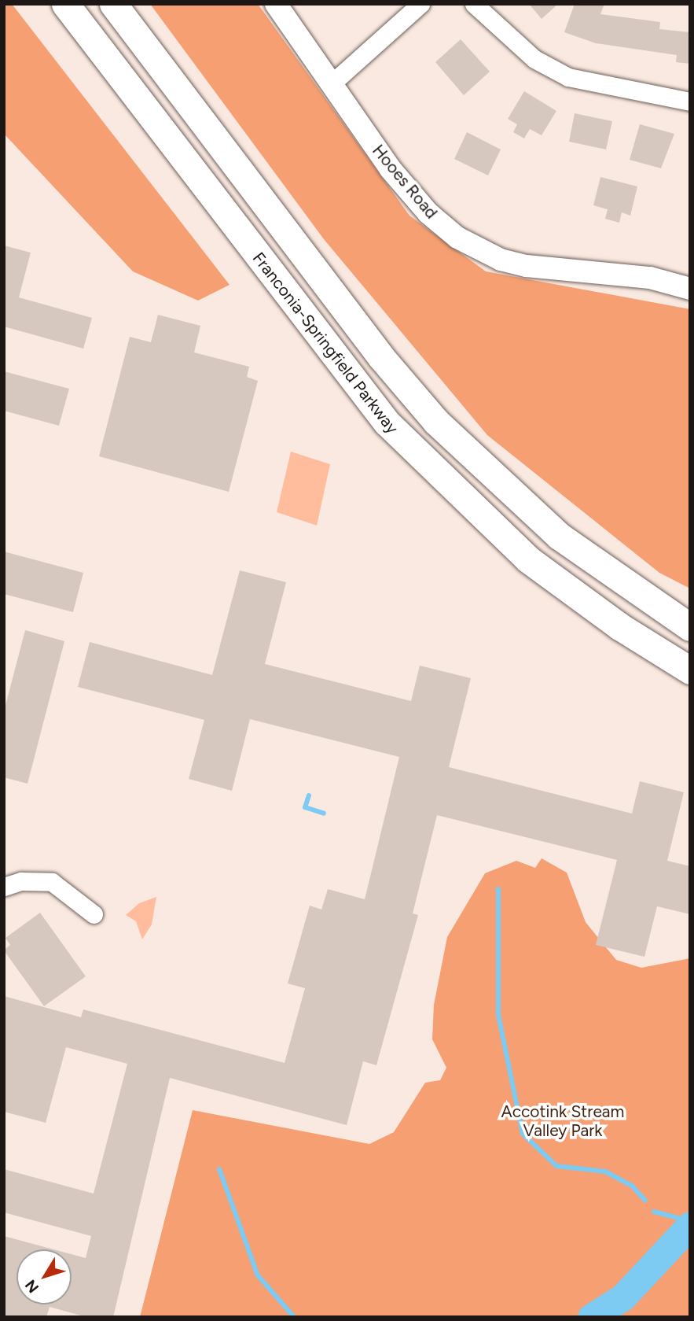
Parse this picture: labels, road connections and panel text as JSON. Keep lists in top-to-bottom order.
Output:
{
  "streets": {
    "main road": ["Franconia-Springfield Parkway"],
    "street": ["Hooes Road"]
  },
  "parks": ["Accotink Stream Valley Park"],
  "north": "bottom left"
}
